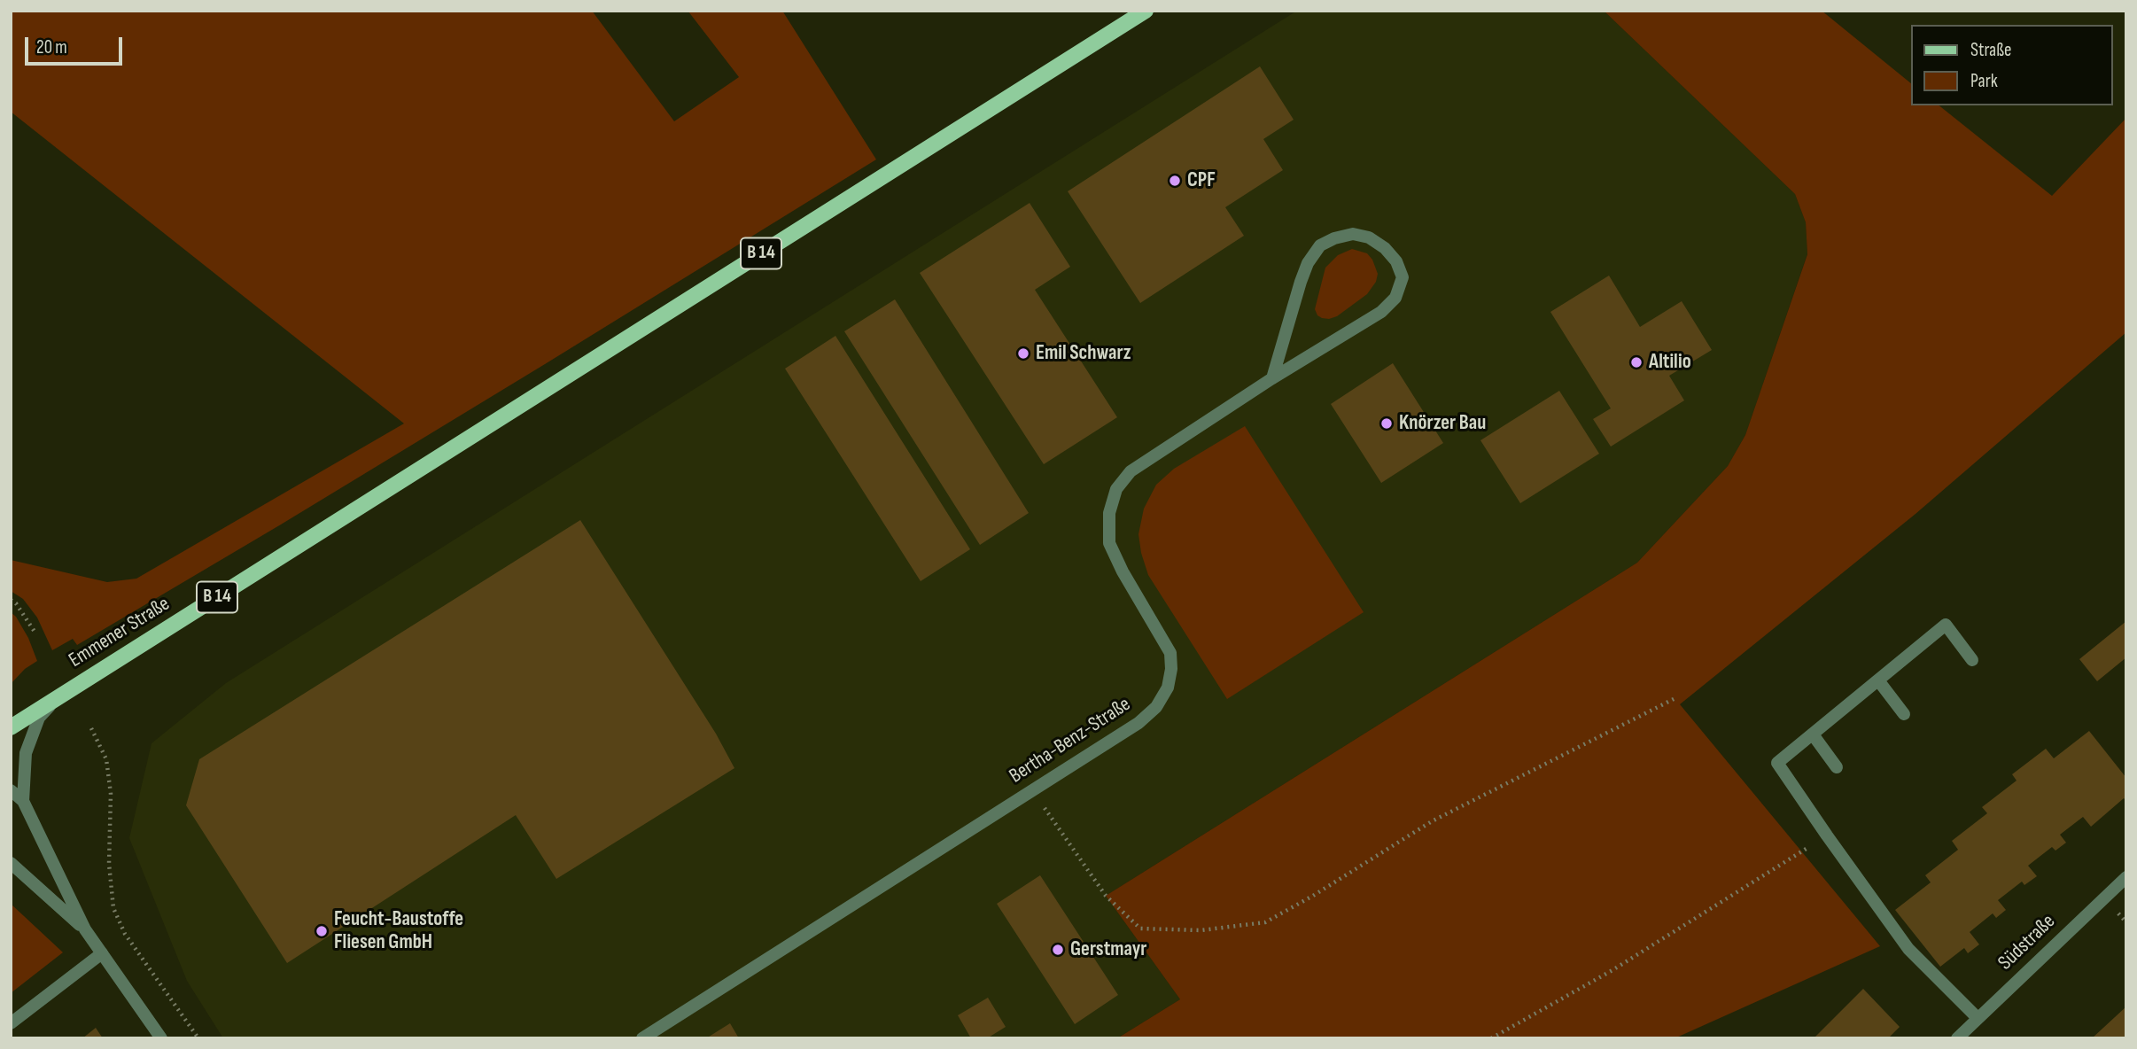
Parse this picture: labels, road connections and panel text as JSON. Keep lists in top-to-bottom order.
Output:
{
  "streets": {
    "main road": ["B 14", "Emmener Straße"],
    "street": ["Bertha-Benz-Straße", "Südstraße"]
  },
  "places": [
    "CPF",
    "Emil Schwarz",
    "Altilio",
    "Knörzer Bau",
    "Feucht-Baustoffe Fliesen GmbH",
    "Gerstmayr"
  ],
  "legend": ["Straße", "Park"],
  "scale_bar": "20 m"
}
